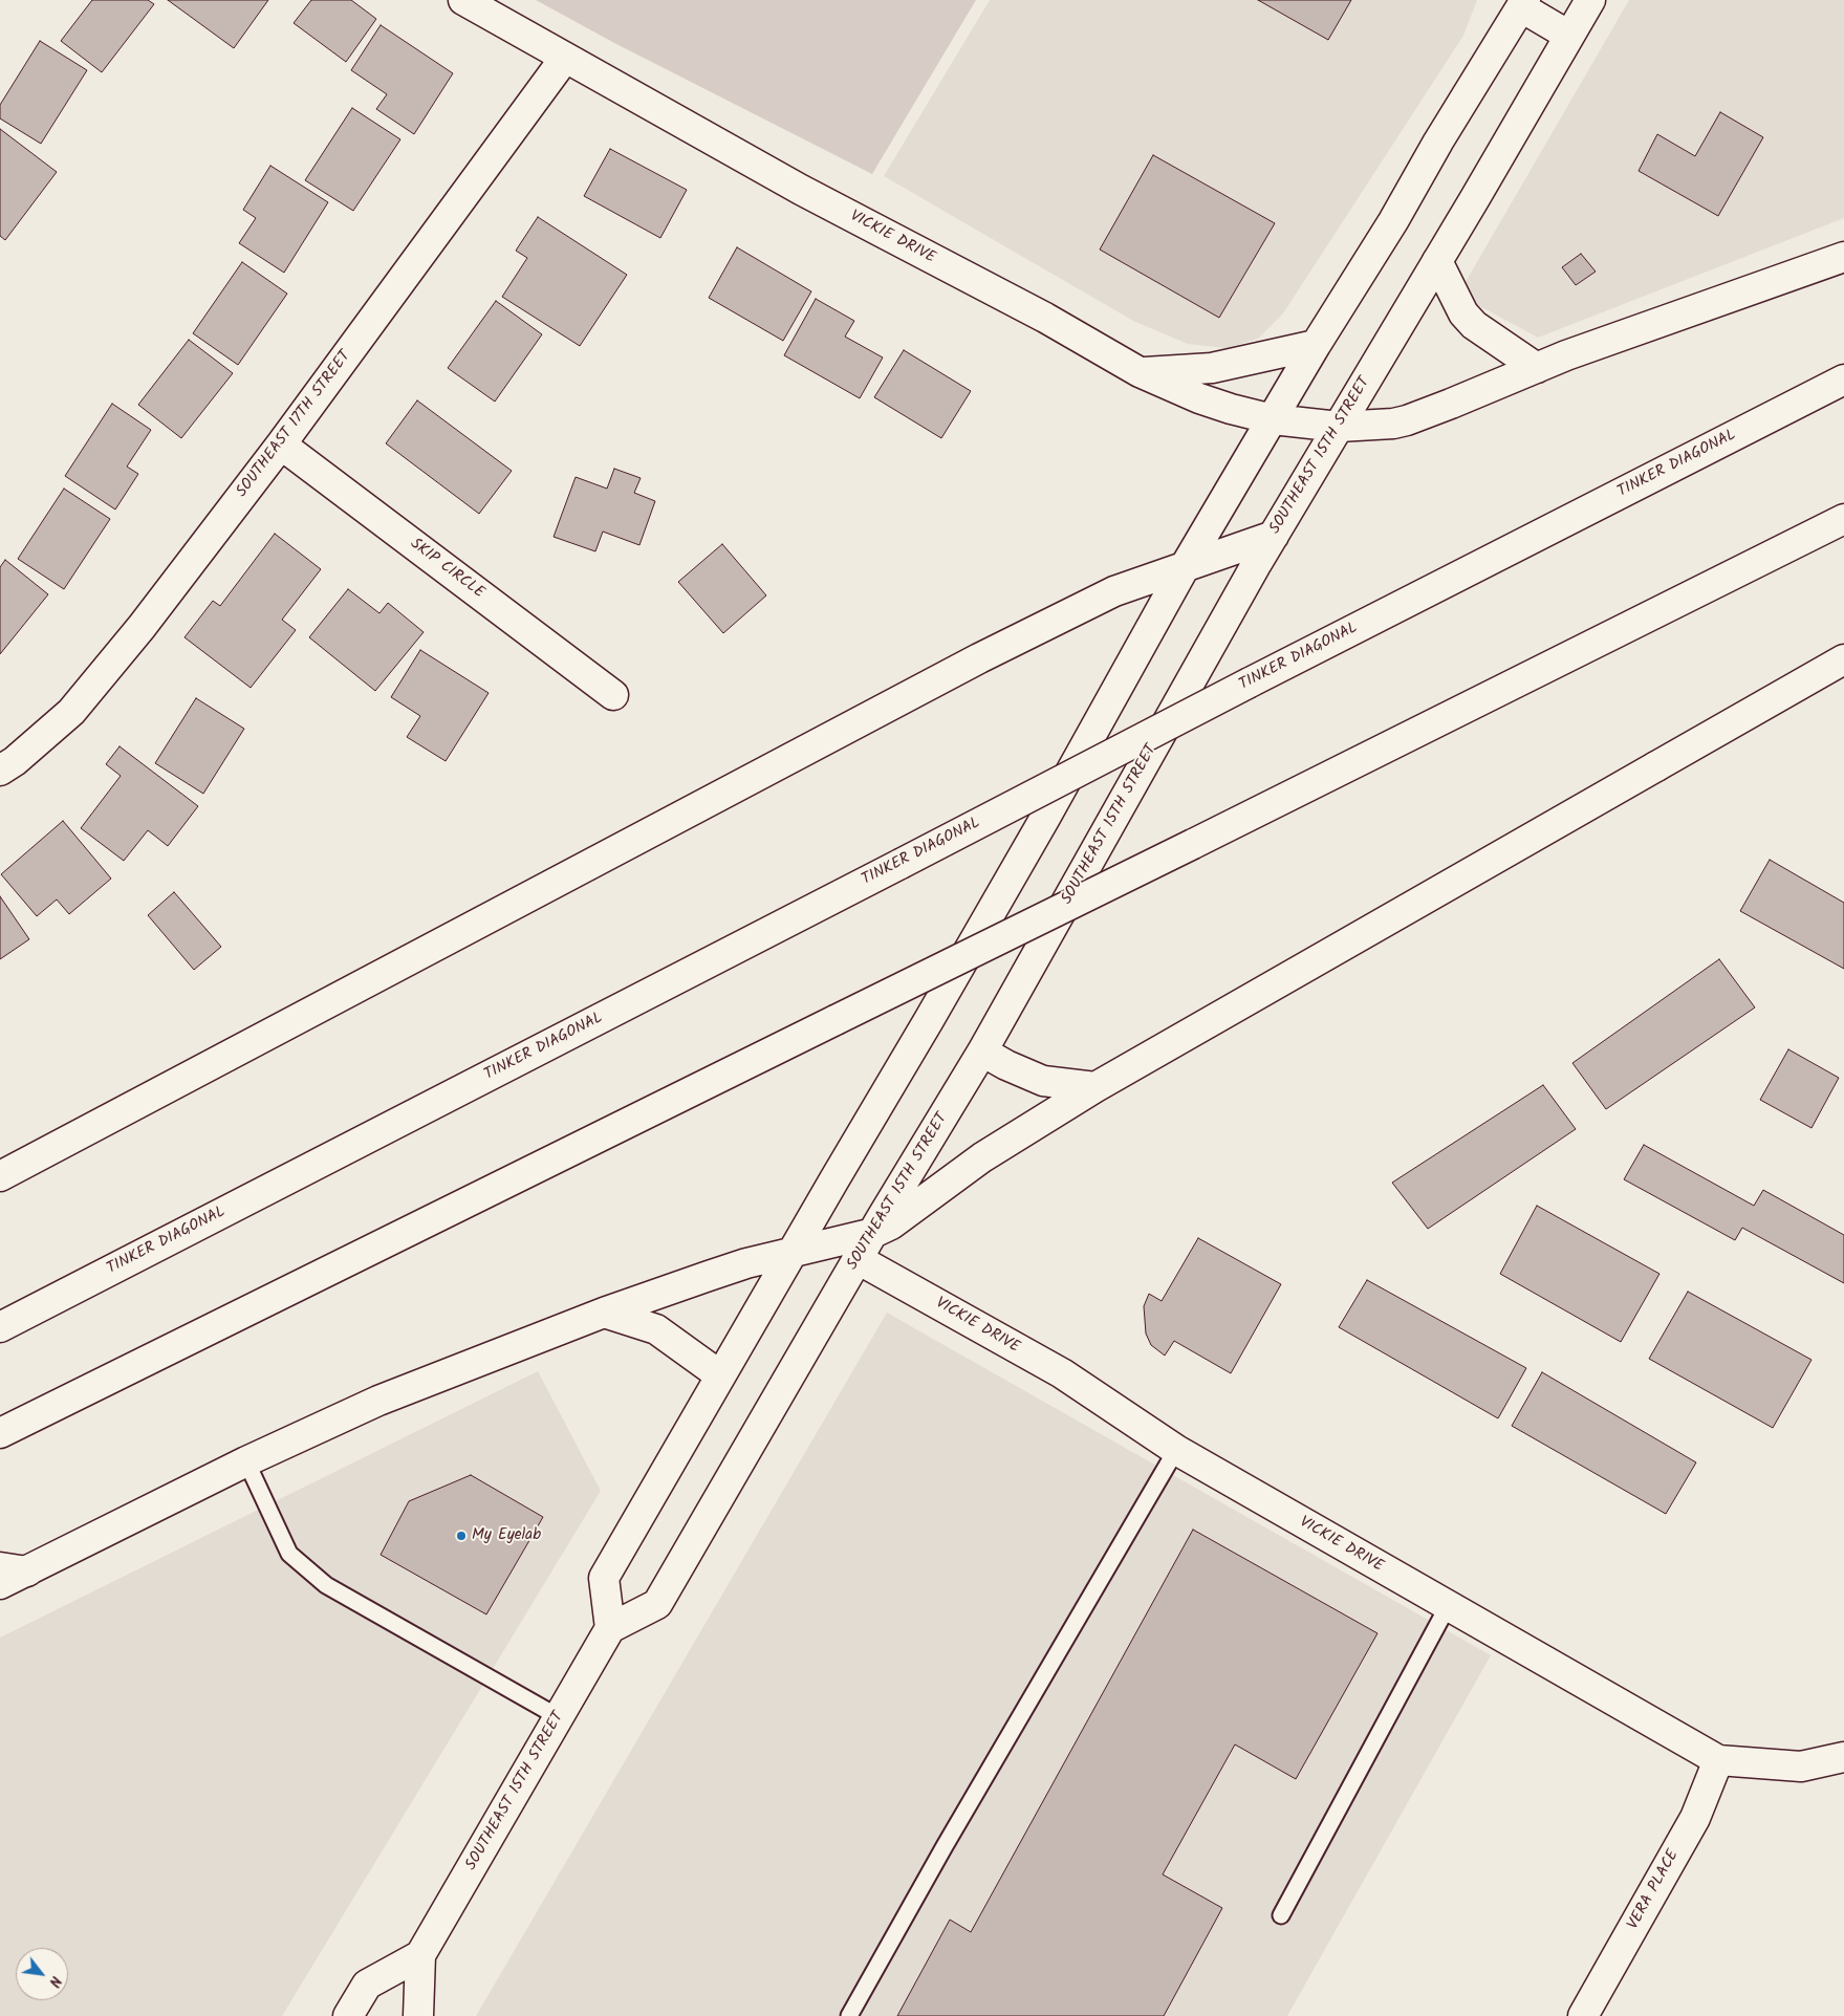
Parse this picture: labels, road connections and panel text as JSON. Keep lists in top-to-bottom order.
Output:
{
  "streets": {
    "main road": [
      "VICKIE DRIVE",
      "SOUTHEAST 17TH STREET",
      "SOUTHEAST 15TH STREET",
      "TINKER DIAGONAL",
      "SKIP CIRCLE",
      "VERA PLACE"
    ]
  },
  "crossings": [
    ["VICKIE DRIVE", "SOUTHEAST 17TH STREET"],
    ["VICKIE DRIVE", "SOUTHEAST 15TH STREET"],
    ["VICKIE DRIVE", "VERA PLACE"],
    ["SOUTHEAST 17TH STREET", "SKIP CIRCLE"]
  ],
  "places": ["My Eyelab"],
  "north": "bottom right"
}
